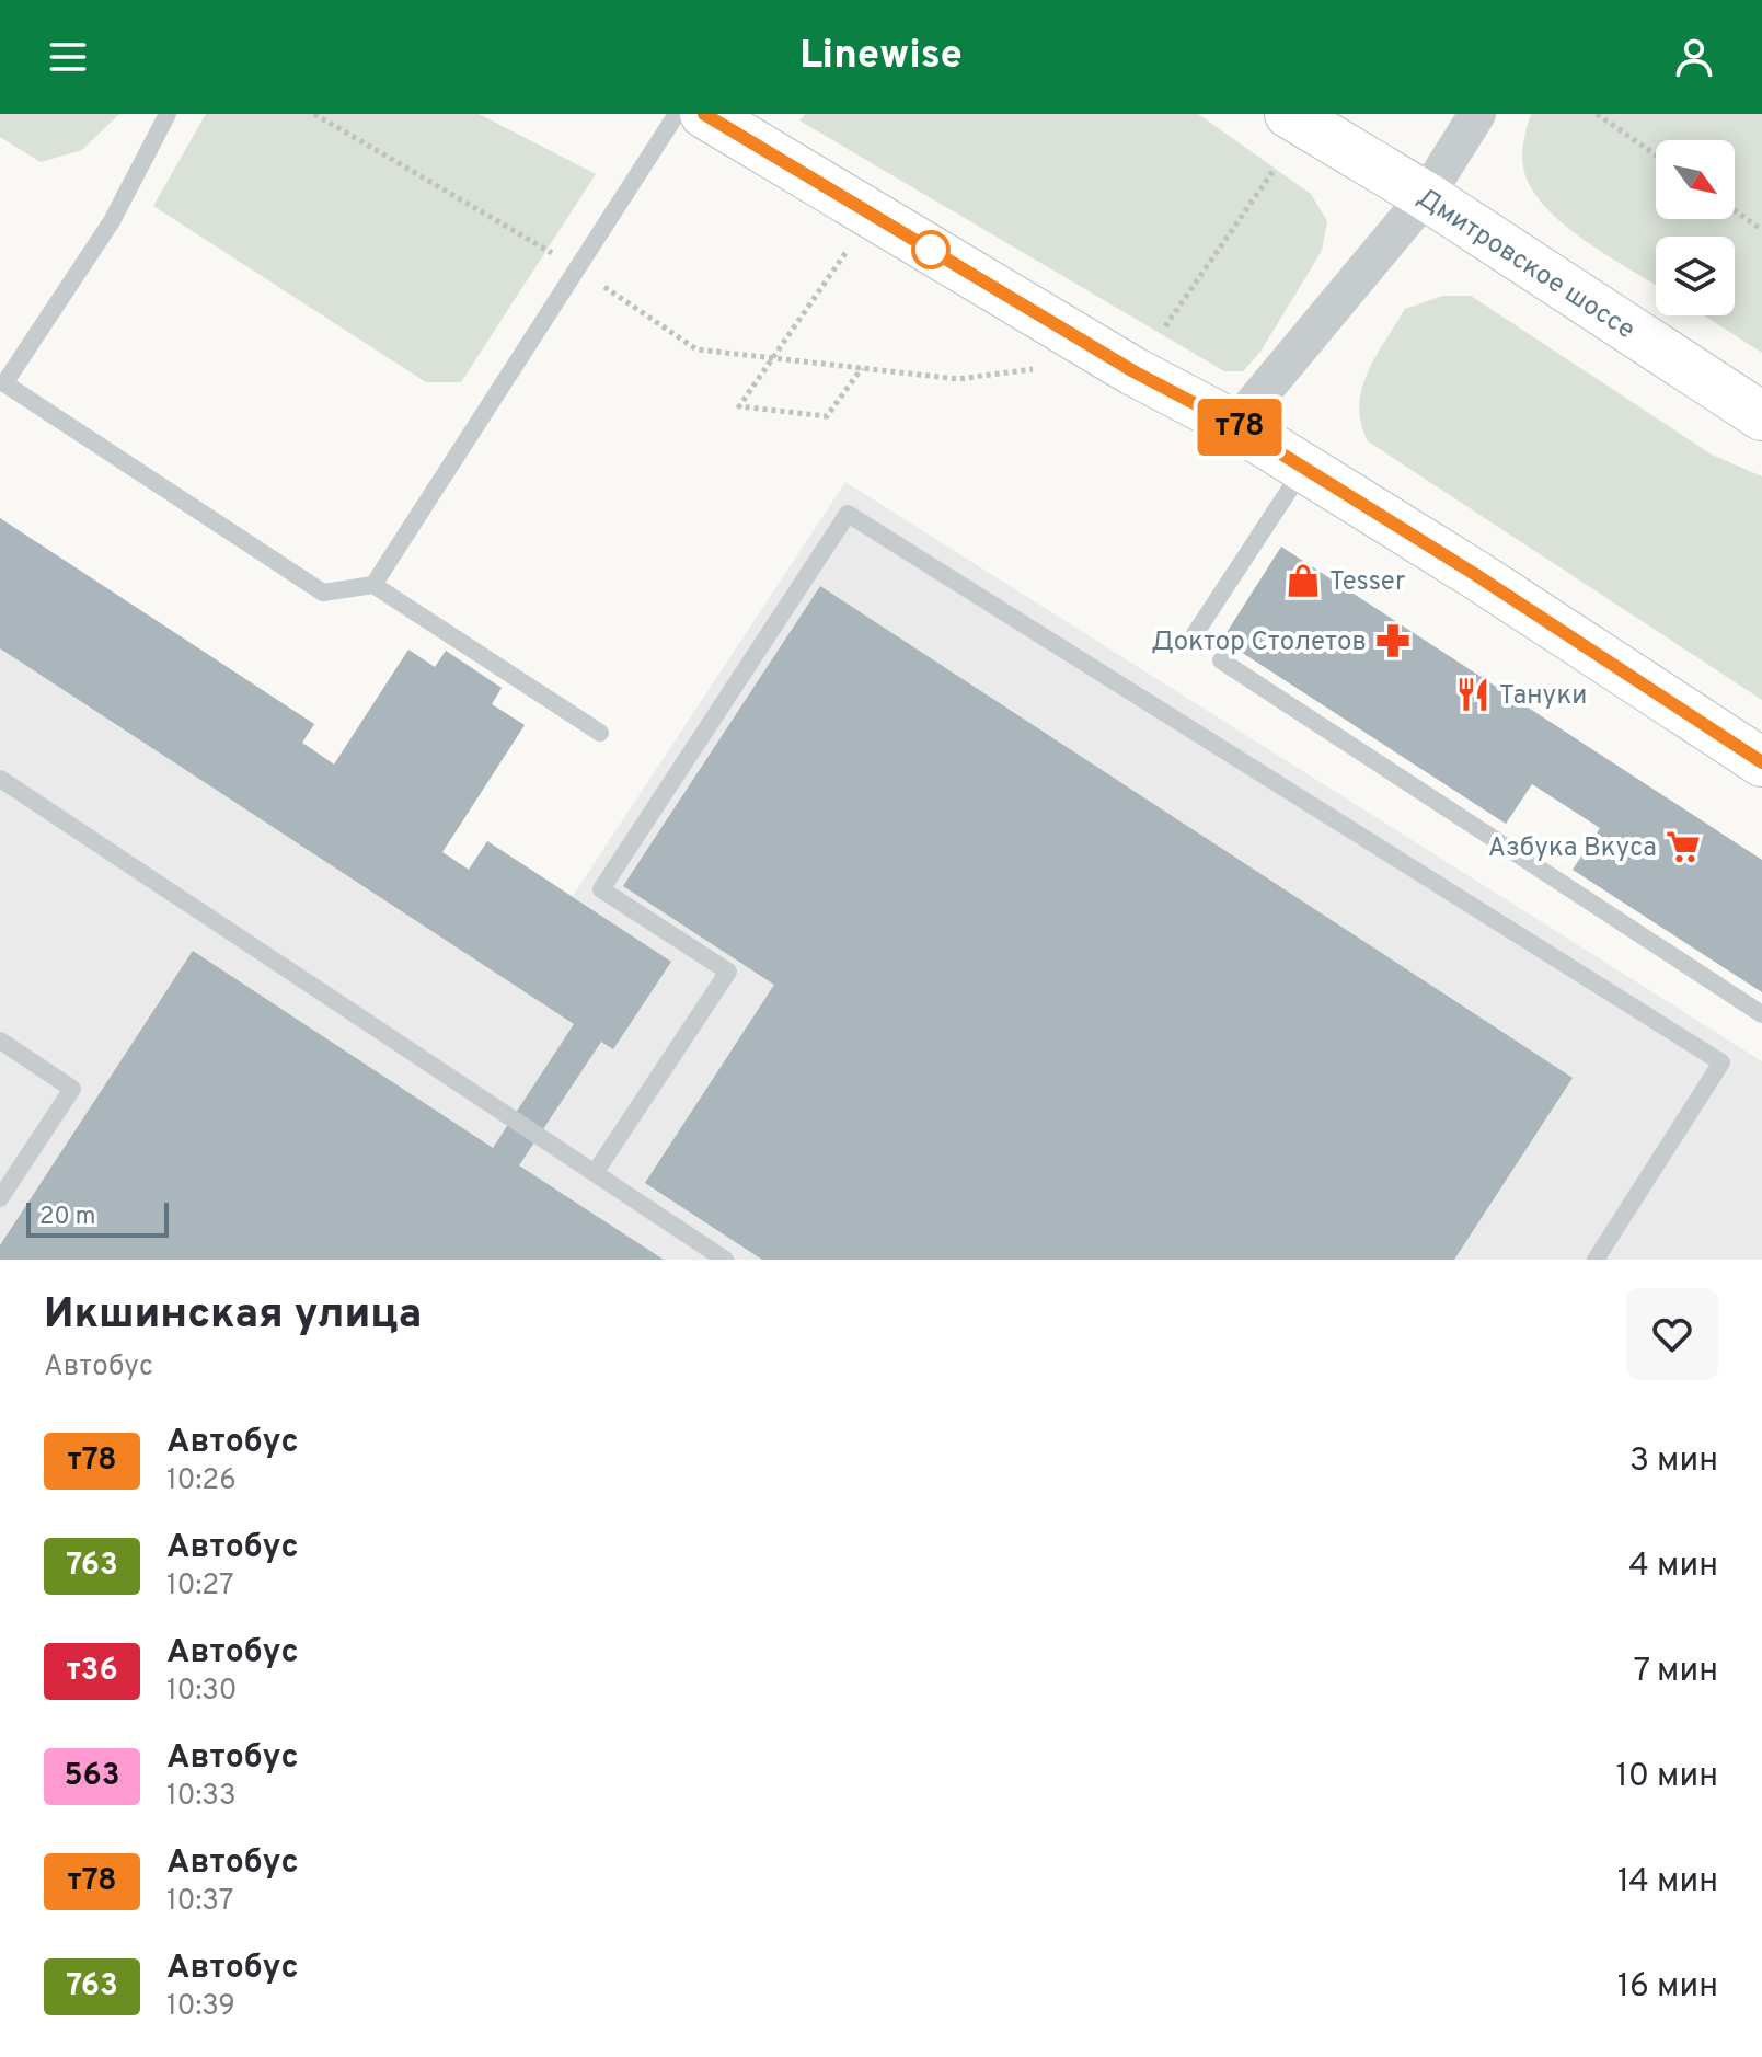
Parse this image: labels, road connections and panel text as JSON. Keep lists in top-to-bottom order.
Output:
{
  "streets": {
    "main road": ["Дмитровское шоссе"]
  },
  "places": {
    "shop": ["Tesser"],
    "pharmacy": ["Доктор Столетов"],
    "restaurant": ["Тануки"],
    "supermarket": ["Азбука Вкуса"]
  },
  "lines": ["bus line т78"],
  "scale_bar": "20 m",
  "north": "bottom right",
  "page": {
    "header": "Linewise",
    "on_map": "т78",
    "scale": "20 m",
    "heading": ["Икшинская улица", "Автобус"],
    "list": [
      {
        "mark": "т78",
        "name": "Автобус",
        "note": "10:26",
        "value": "3 мин"
      },
      {
        "mark": "763",
        "name": "Автобус",
        "note": "10:27",
        "value": "4 мин"
      },
      {
        "mark": "т36",
        "name": "Автобус",
        "note": "10:30",
        "value": "7 мин"
      },
      {
        "mark": "563",
        "name": "Автобус",
        "note": "10:33",
        "value": "10 мин"
      },
      {
        "mark": "т78",
        "name": "Автобус",
        "note": "10:37",
        "value": "14 мин"
      },
      {
        "mark": "763",
        "name": "Автобус",
        "note": "10:39",
        "value": "16 мин"
      }
    ]
  }
}
